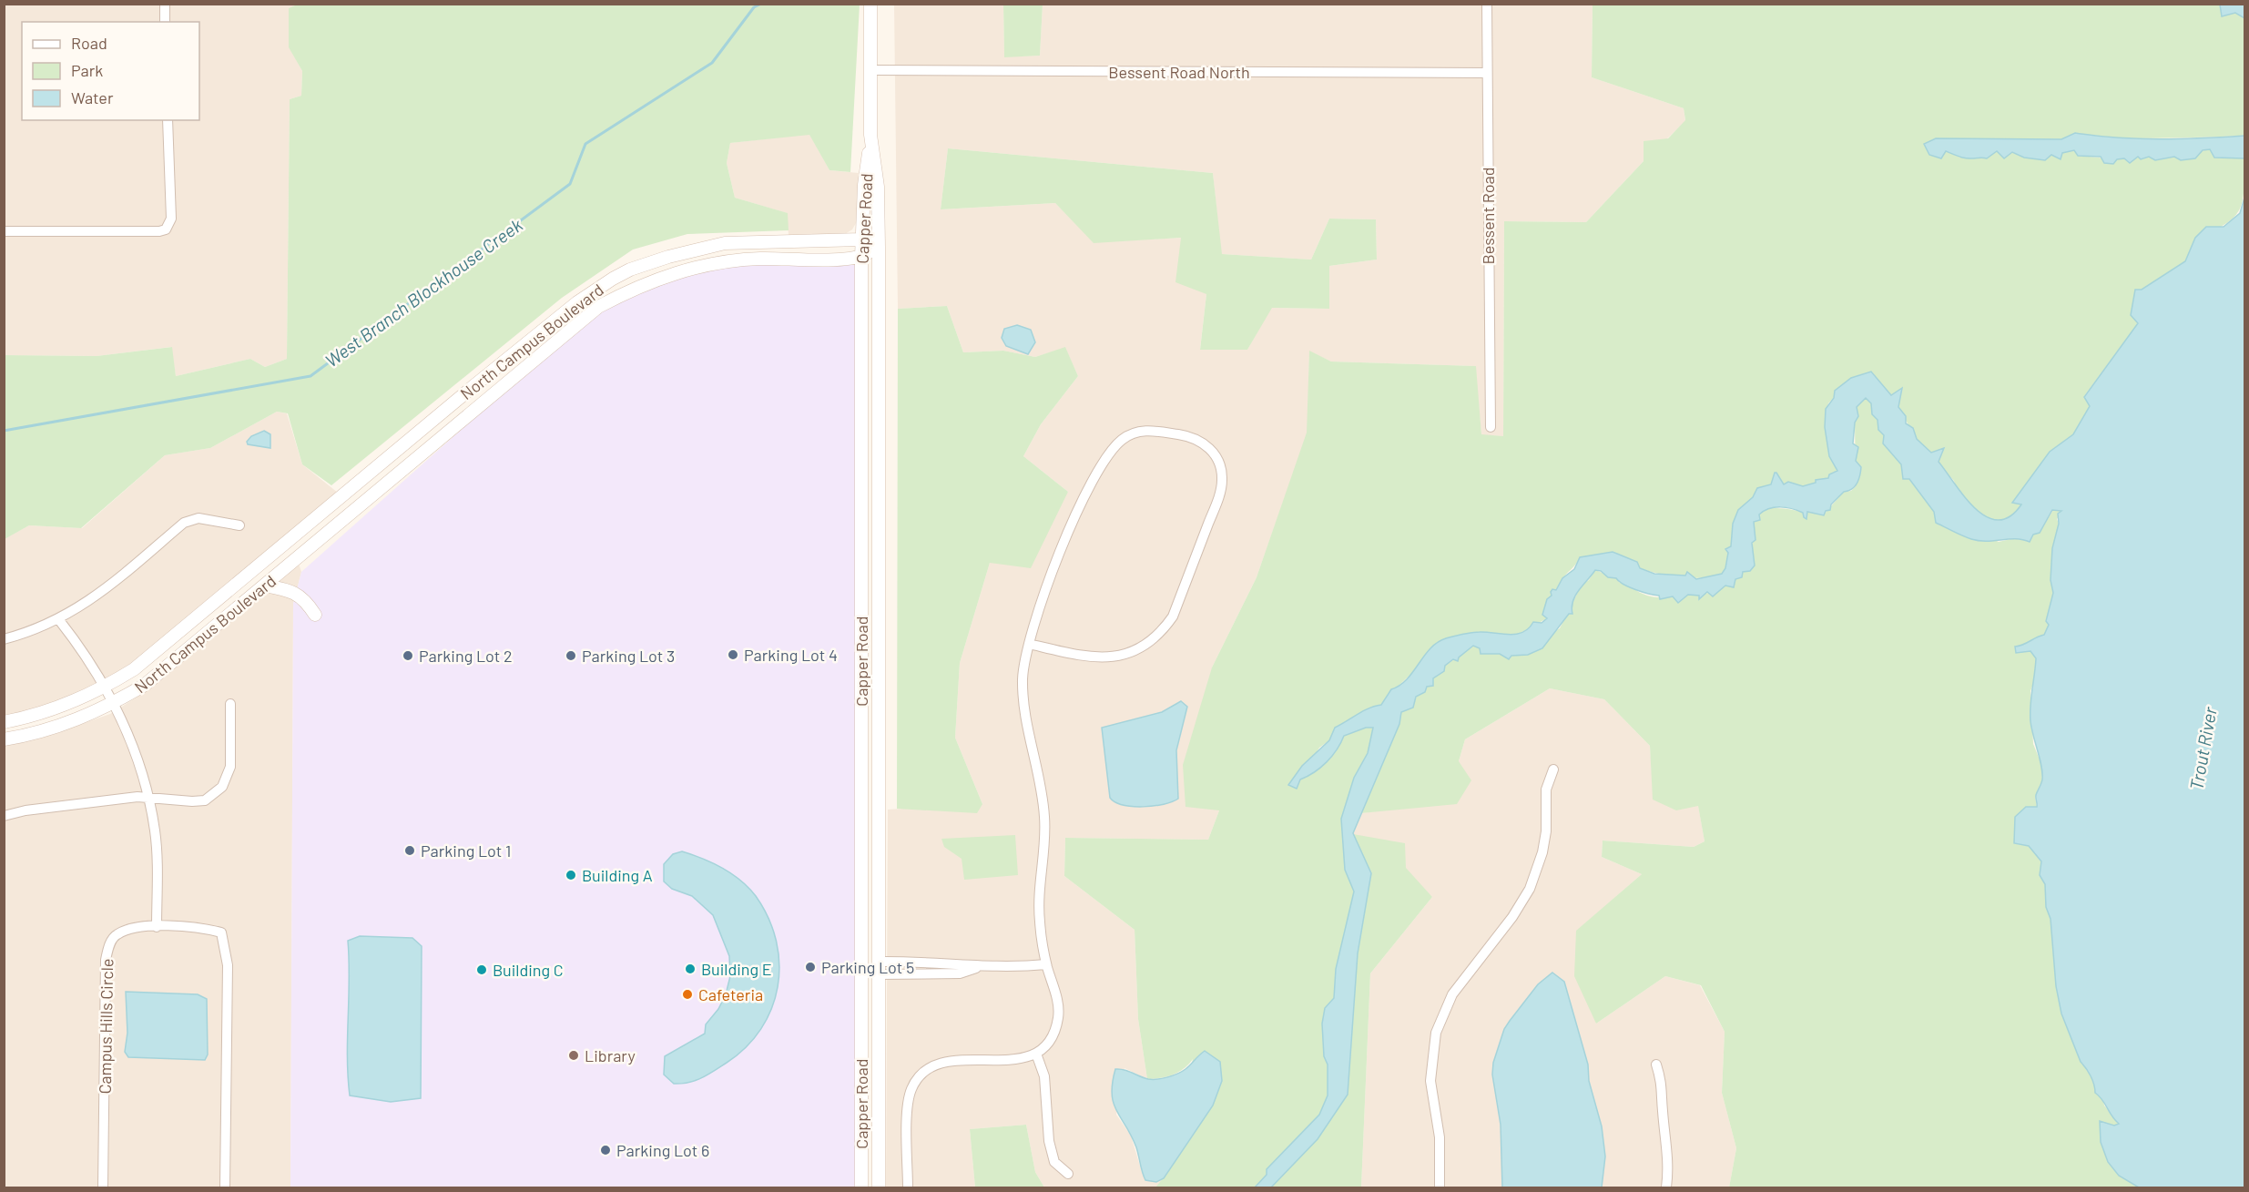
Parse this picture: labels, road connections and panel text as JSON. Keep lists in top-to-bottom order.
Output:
{
  "streets": {
    "street": [
      "Bessent Road North",
      "Bessent Road",
      "Capper Road",
      "North Campus Boulevard",
      "Campus Hills Circle"
    ]
  },
  "crossings": [
    ["Bessent Road North", "Bessent Road"],
    ["Bessent Road North", "Capper Road"],
    ["Capper Road", "North Campus Boulevard"]
  ],
  "water": ["West Branch Blockhouse Creek", "Trout River"],
  "places": [
    "Parking Lot 4",
    "Parking Lot 2",
    "Parking Lot 3",
    "Parking Lot 1",
    "Building A",
    "Parking Lot 5",
    "Building E",
    "Building C",
    "Cafeteria",
    "Library",
    "Parking Lot 6"
  ],
  "legend": ["Road", "Park", "Water"]
}
